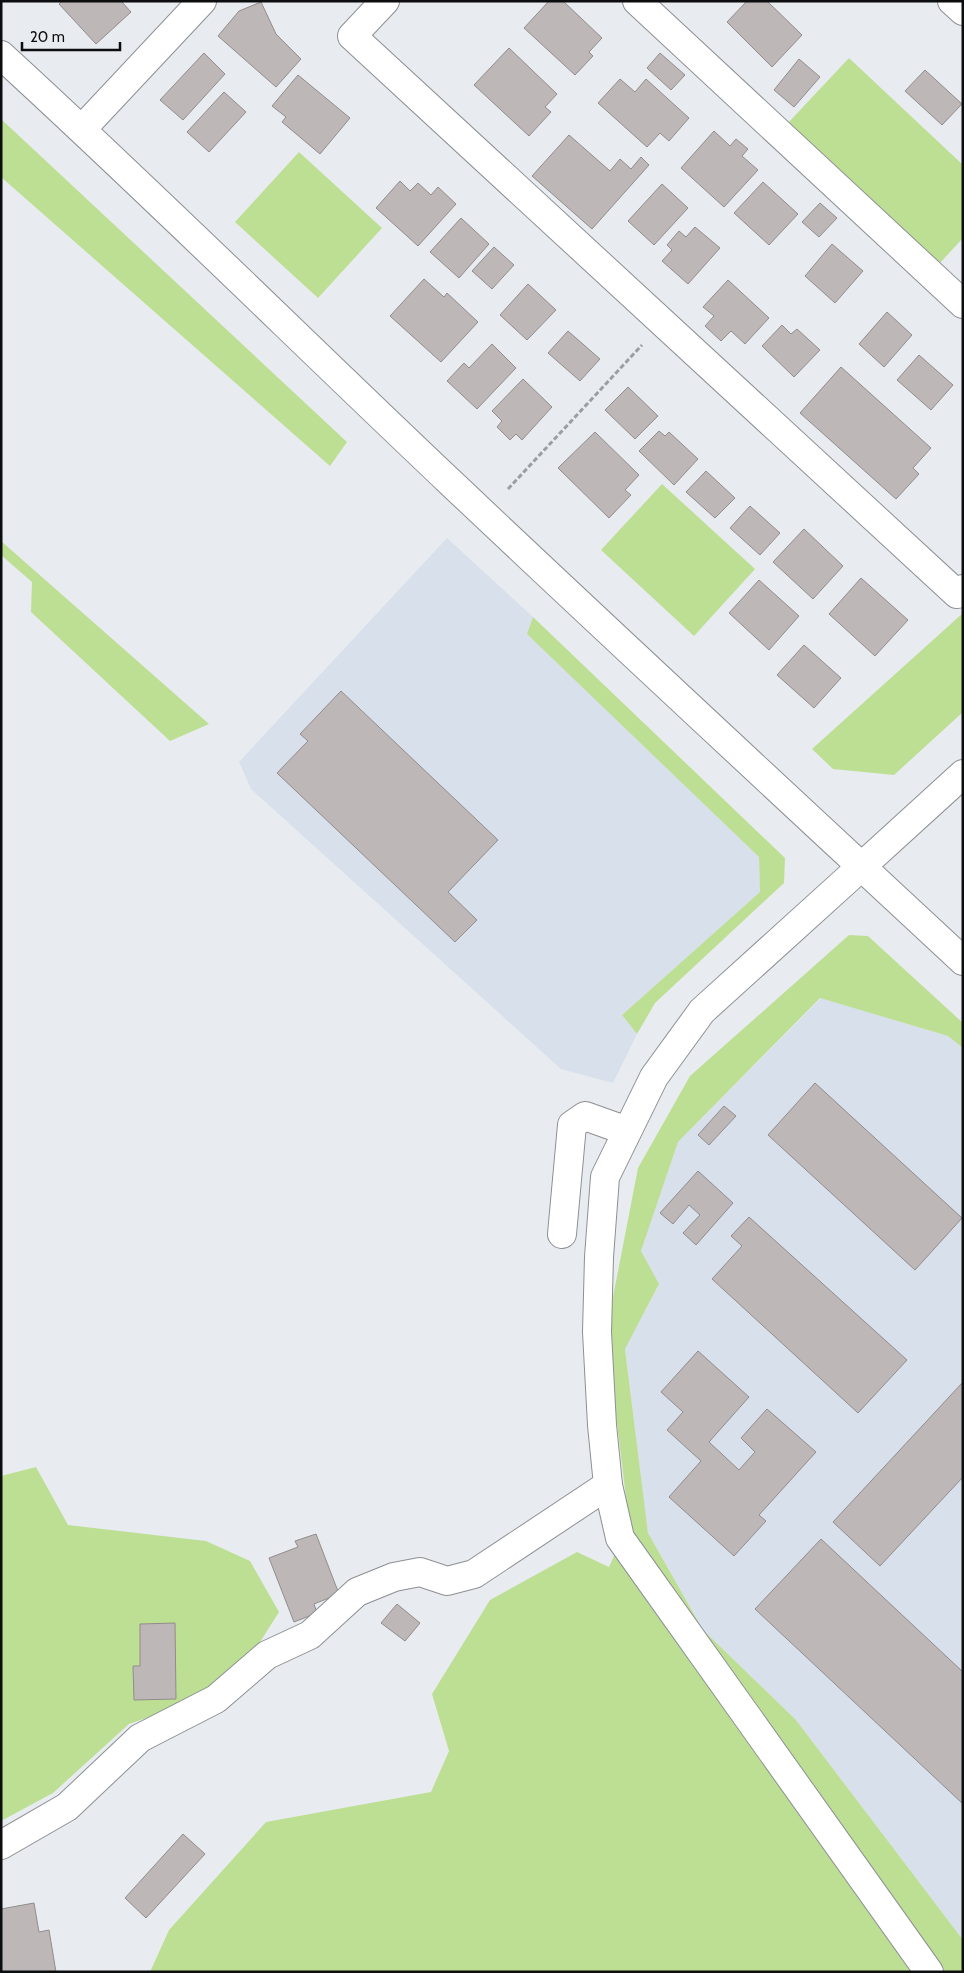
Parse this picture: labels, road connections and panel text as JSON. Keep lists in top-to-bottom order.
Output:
{
  "scale_bar": "20 m"
}
